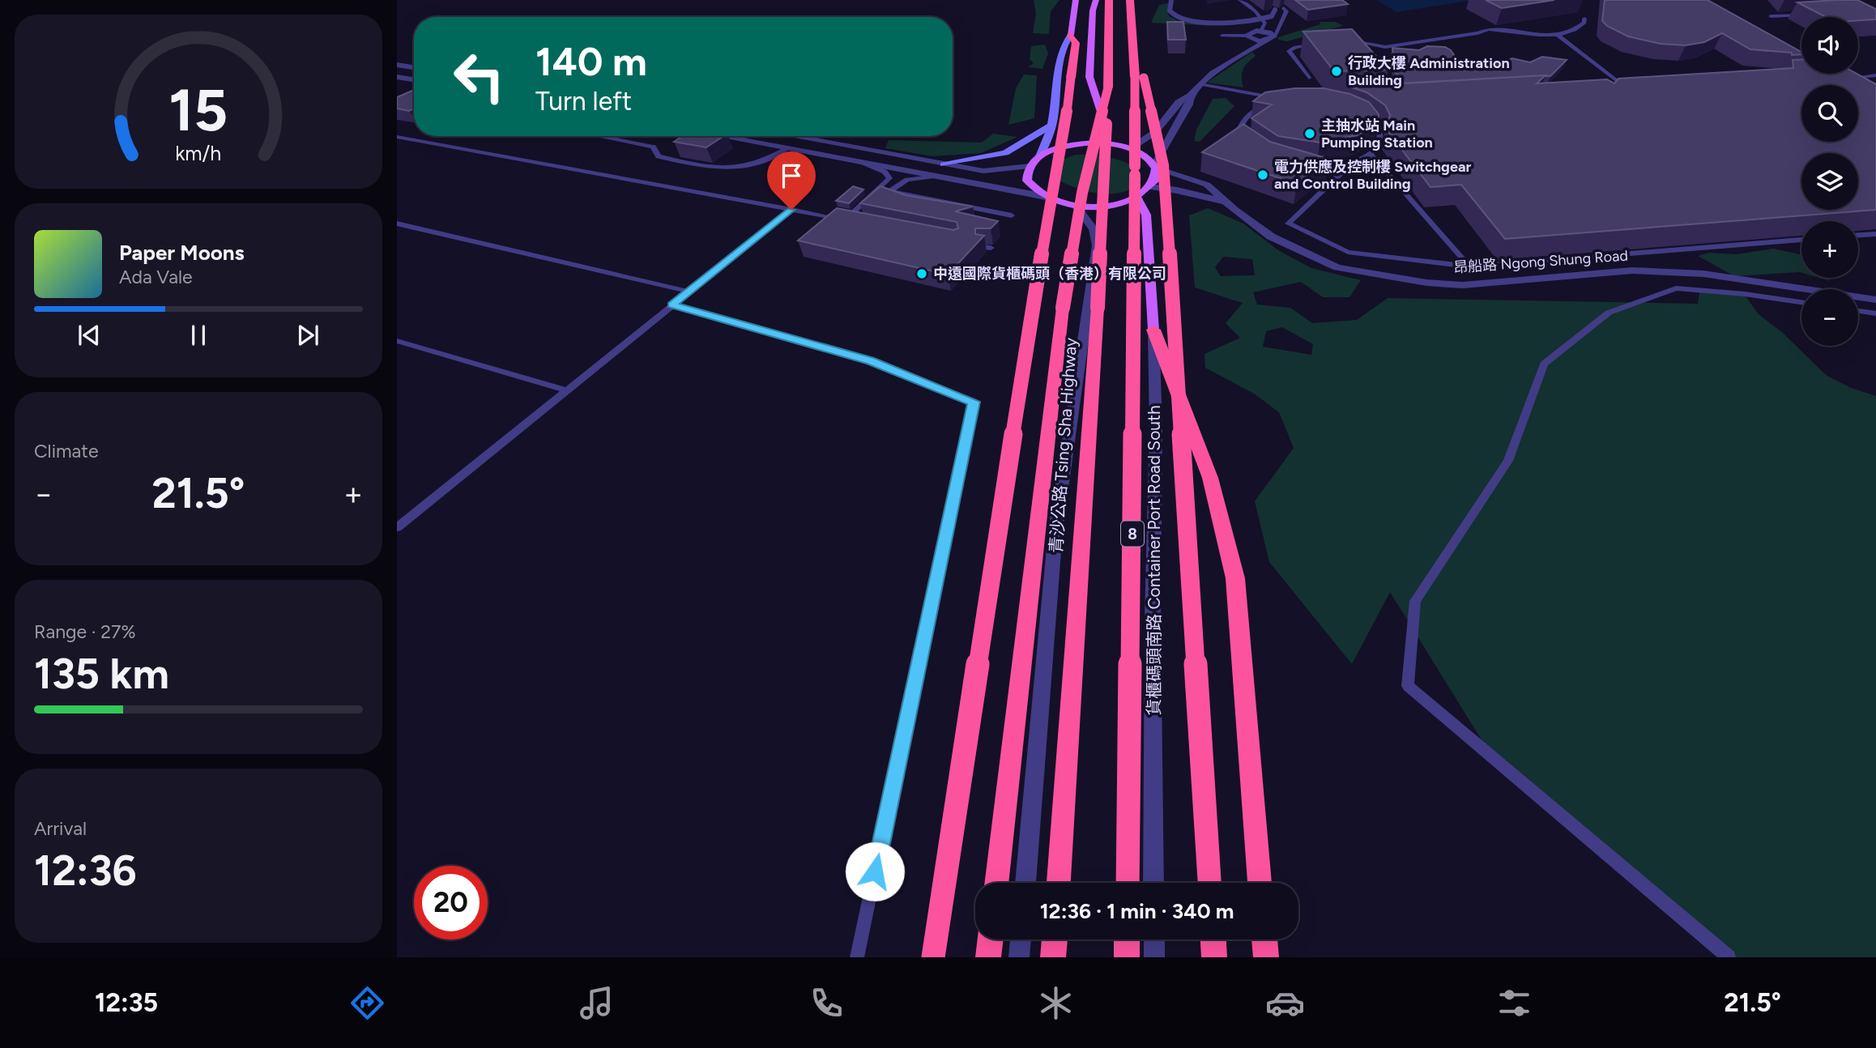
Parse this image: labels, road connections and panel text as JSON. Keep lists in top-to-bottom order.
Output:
{
  "streets": {
    "highway": ["青沙公路 Tsing Sha Highway", "8"],
    "main road": ["貨櫃碼頭南路 Container Port Road South"],
    "street": ["昂船路 Ngong Shung Road"]
  },
  "places": [
    "行政大樓 Administration Building",
    "主抽水站 Main Pumping Station",
    "電力供應及控制樓 Switchgear and Control Building",
    "中遠國際貨櫃碼頭（香港）有限公司"
  ],
  "page": {
    "map_buttons": ["+", "−"],
    "turn": ["140 m", "Turn left"],
    "song": ["Paper Moons", "Ada Vale"],
    "tile": [
      "Climate",
      ["Range · 27%", "135 km"],
      ["Arrival", "12:36"]
    ],
    "heat": ["−", "21.5°", "+"],
    "limit": "20",
    "trip": "12:36 · 1 min · 340 m",
    "tabs": ["12:35", "21.5°"],
    "gauge": ["15", "km/h"]
  }
}
